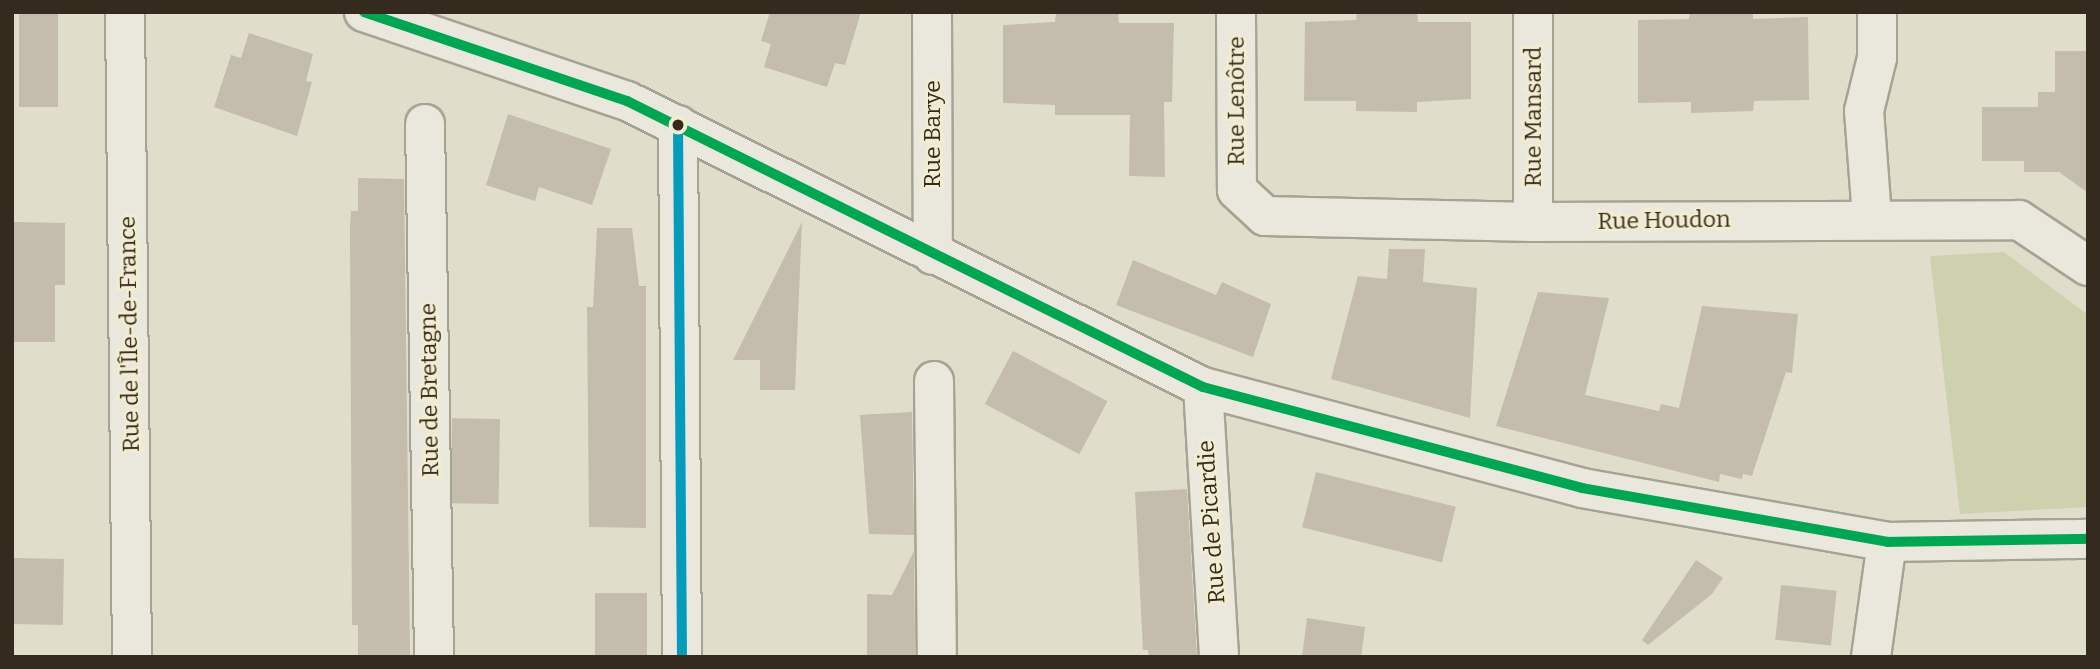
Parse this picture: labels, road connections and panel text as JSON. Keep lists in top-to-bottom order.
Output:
{
  "streets": {
    "street": [
      "Rue Lenôtre",
      "Rue Mansard",
      "Rue Barye",
      "Rue Houdon",
      "Rue de l'Île-de-France",
      "Rue de Bretagne",
      "Rue de Picardie"
    ]
  },
  "crossings": [
    ["Rue Lenôtre", "Rue Houdon"],
    ["Rue Mansard", "Rue Houdon"]
  ]
}
